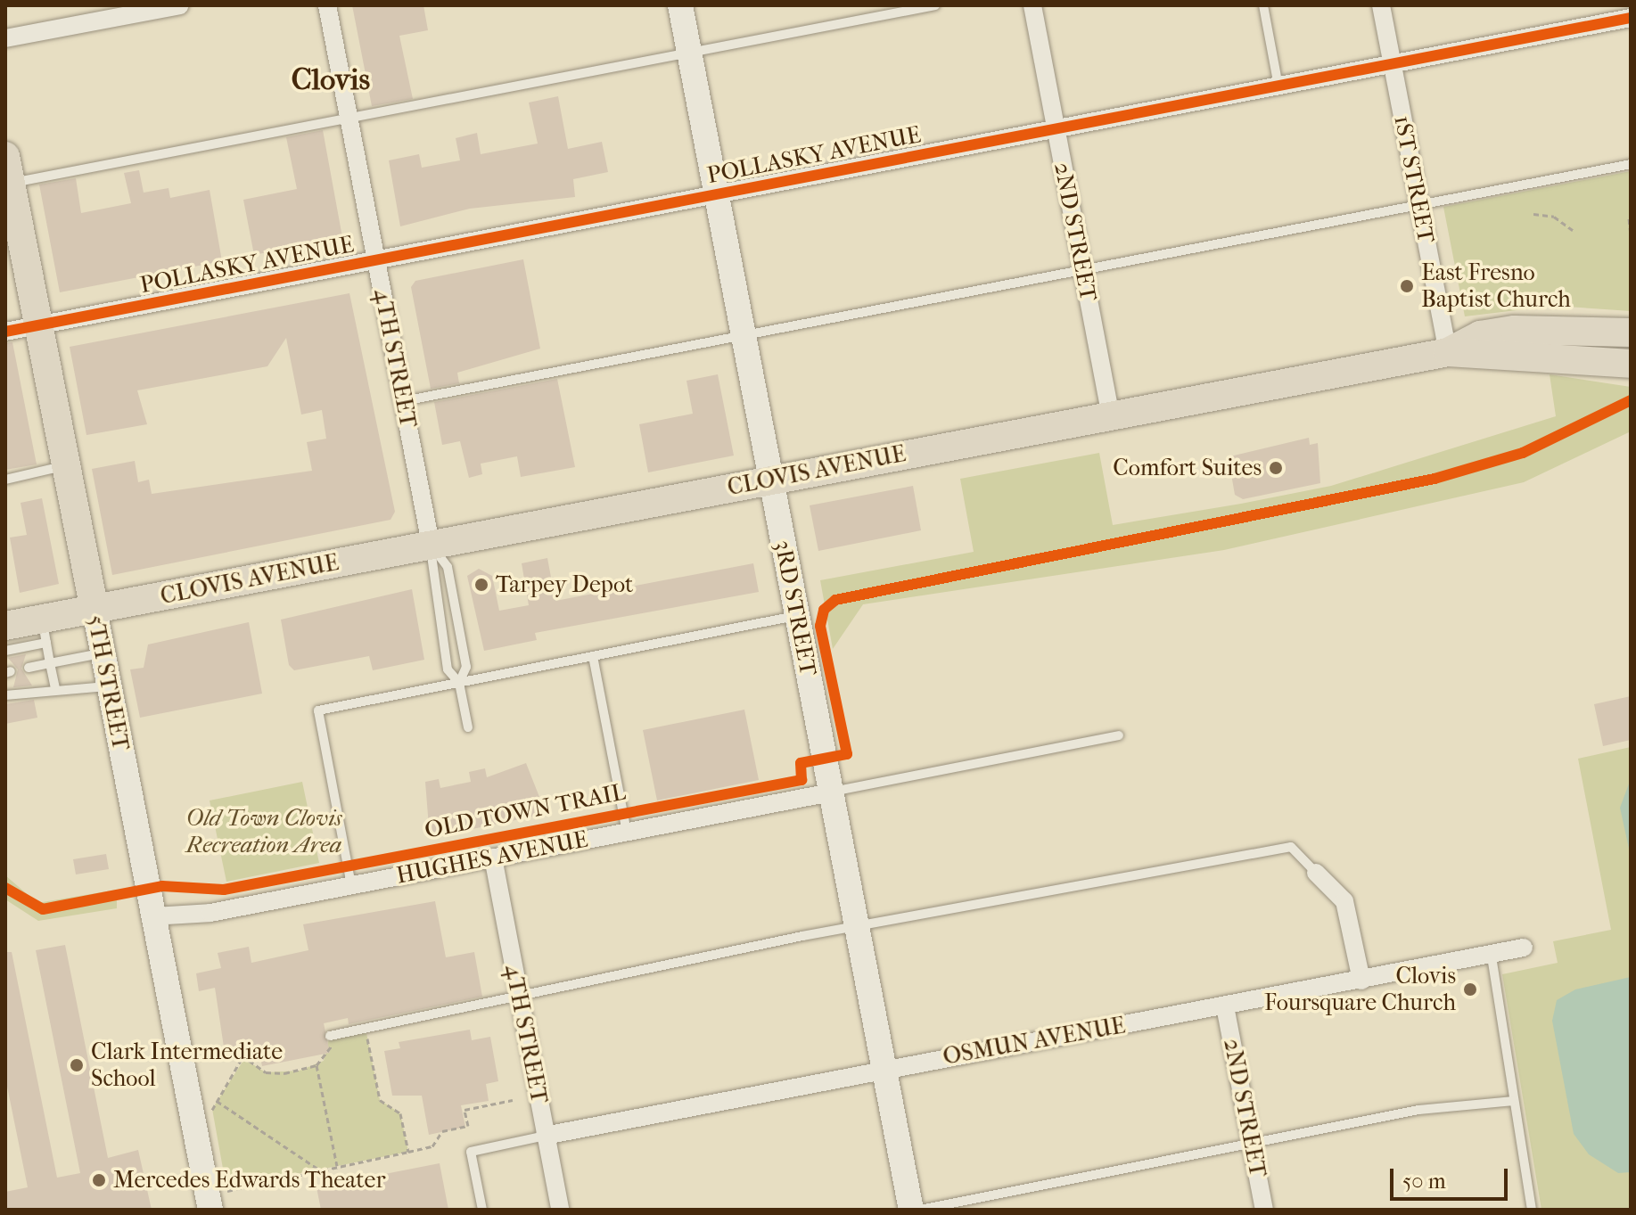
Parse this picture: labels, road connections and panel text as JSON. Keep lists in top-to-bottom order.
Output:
{
  "streets": {
    "main road": ["CLOVIS AVENUE", "5TH STREET"],
    "street": [
      "POLLASKY AVENUE",
      "1ST STREET",
      "2ND STREET",
      "4TH STREET",
      "3RD STREET",
      "HUGHES AVENUE",
      "OSMUN AVENUE"
    ],
    "cycle path": ["OLD TOWN TRAIL"]
  },
  "crossings": [
    ["POLLASKY AVENUE", "1ST STREET"],
    ["POLLASKY AVENUE", "2ND STREET"],
    ["POLLASKY AVENUE", "4TH STREET"],
    ["POLLASKY AVENUE", "3RD STREET"],
    ["POLLASKY AVENUE", "5TH STREET"],
    ["1ST STREET", "CLOVIS AVENUE"],
    ["2ND STREET", "CLOVIS AVENUE"],
    ["2ND STREET", "OSMUN AVENUE"],
    ["4TH STREET", "CLOVIS AVENUE"],
    ["4TH STREET", "HUGHES AVENUE"],
    ["4TH STREET", "OSMUN AVENUE"],
    ["CLOVIS AVENUE", "3RD STREET"],
    ["CLOVIS AVENUE", "5TH STREET"],
    ["3RD STREET", "HUGHES AVENUE"],
    ["3RD STREET", "OSMUN AVENUE"],
    ["5TH STREET", "HUGHES AVENUE"]
  ],
  "districts": ["Clovis"],
  "parks": ["Old Town Clovis Recreation Area"],
  "places": [
    "East Fresno Baptist Church",
    "Comfort Suites",
    "Tarpey Depot",
    "Clovis Foursquare Church",
    "Clark Intermediate School",
    "Mercedes Edwards Theater"
  ],
  "scale_bar": "50 m"
}
